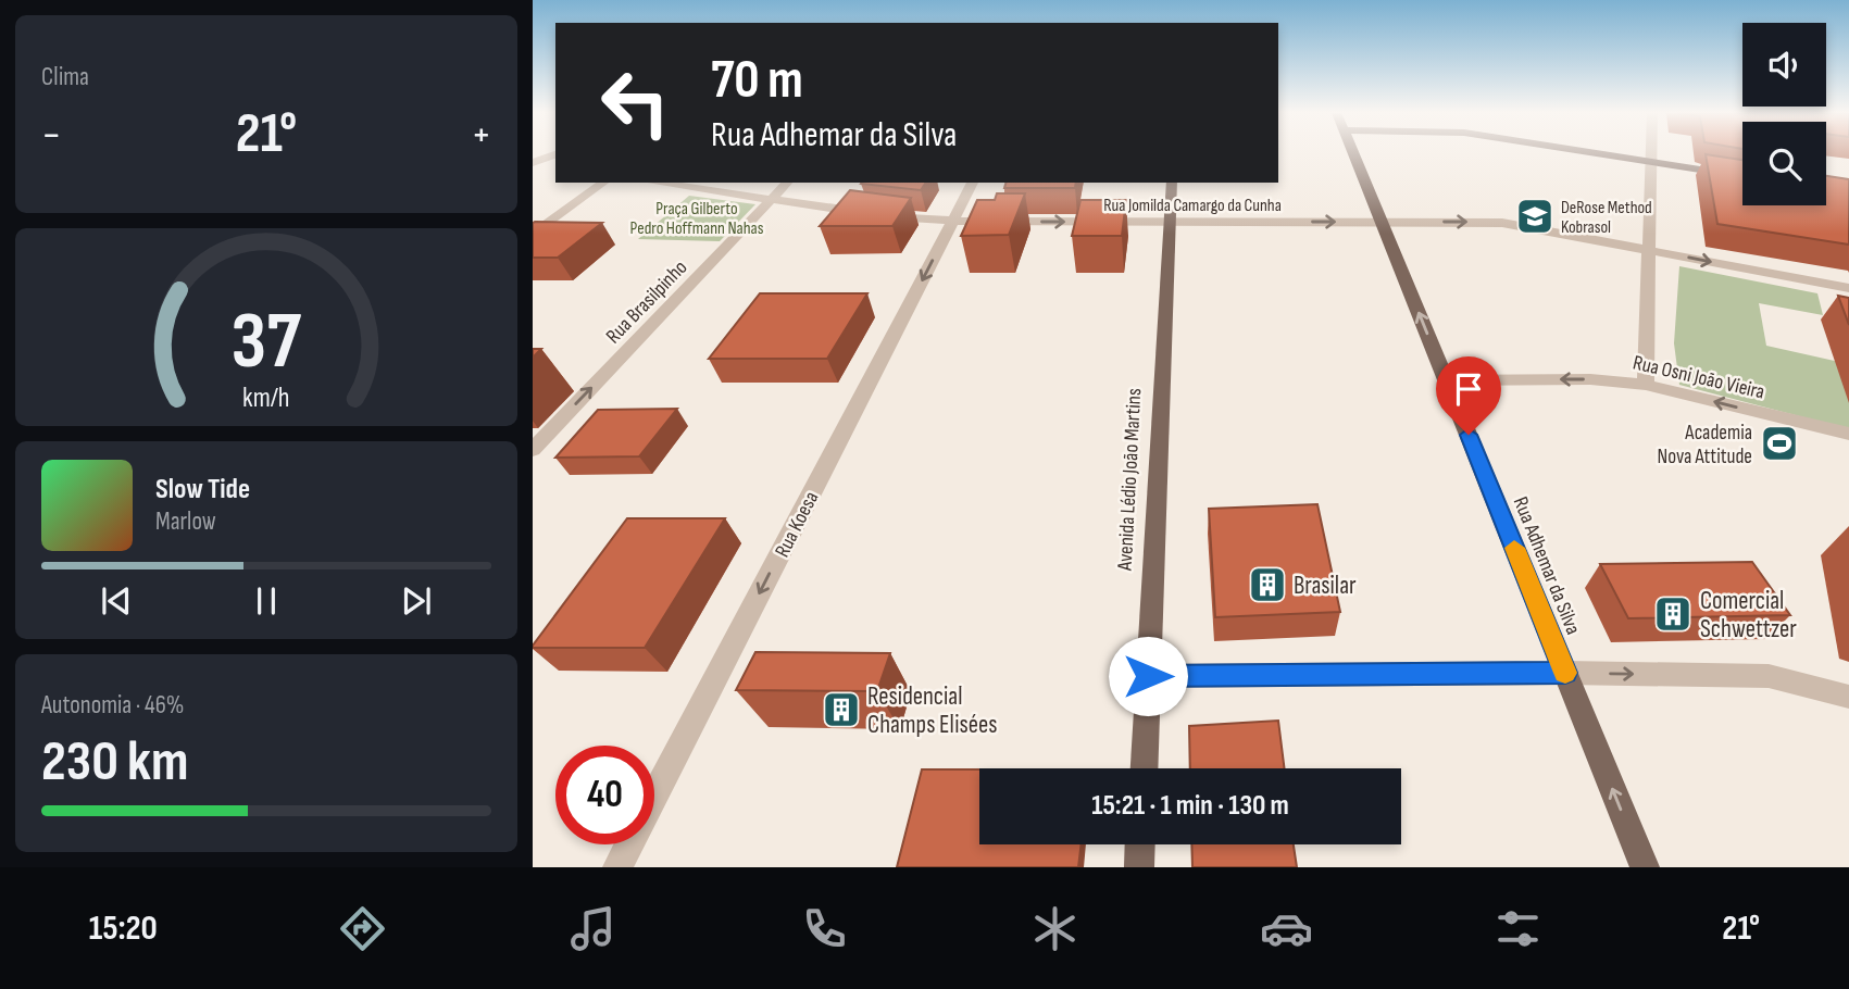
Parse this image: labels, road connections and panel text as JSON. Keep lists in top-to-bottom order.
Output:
{
  "streets": {
    "main road": ["Avenida Lédio João Martins", "Rua Adhemar da Silva"],
    "street": [
      "Rua Jomilda Camargo da Cunha",
      "Rua Brasilpinho",
      "Rua Osni João Vieira",
      "Rua Koesa"
    ]
  },
  "crossings": [
    ["Rua Jomilda Camargo da Cunha", "Rua Brasilpinho"],
    ["Rua Jomilda Camargo da Cunha", "Avenida Lédio João Martins"],
    ["Rua Jomilda Camargo da Cunha", "Rua Koesa"],
    ["Rua Jomilda Camargo da Cunha", "Rua Adhemar da Silva"],
    ["Rua Osni João Vieira", "Rua Adhemar da Silva"]
  ],
  "one_way": [
    "Rua Jomilda Camargo da Cunha",
    "Rua Brasilpinho",
    "Rua Osni João Vieira",
    "Rua Koesa",
    "Rua Adhemar da Silva"
  ],
  "parks": ["Praça Gilberto Pedro Hoffmann Nahas"],
  "places": {
    "school or university": ["DeRose Method Kobrasol"],
    "sports": ["Academia Nova Attitude"],
    "building": ["Brasilar", "Comercial Schwettzer", "Residencial Champs Elisées"]
  },
  "page": {
    "tile": [
      "Clima",
      ["Autonomia · 46%", "230 km"]
    ],
    "turn": ["70 m", "Rua Adhemar da Silva"],
    "heat": ["−", "21°", "+"],
    "song": ["Slow Tide", "Marlow"],
    "limit": "40",
    "trip": "15:21 · 1 min · 130 m",
    "tabs": ["15:20", "21°"],
    "gauge": ["37", "km/h"]
  }
}
